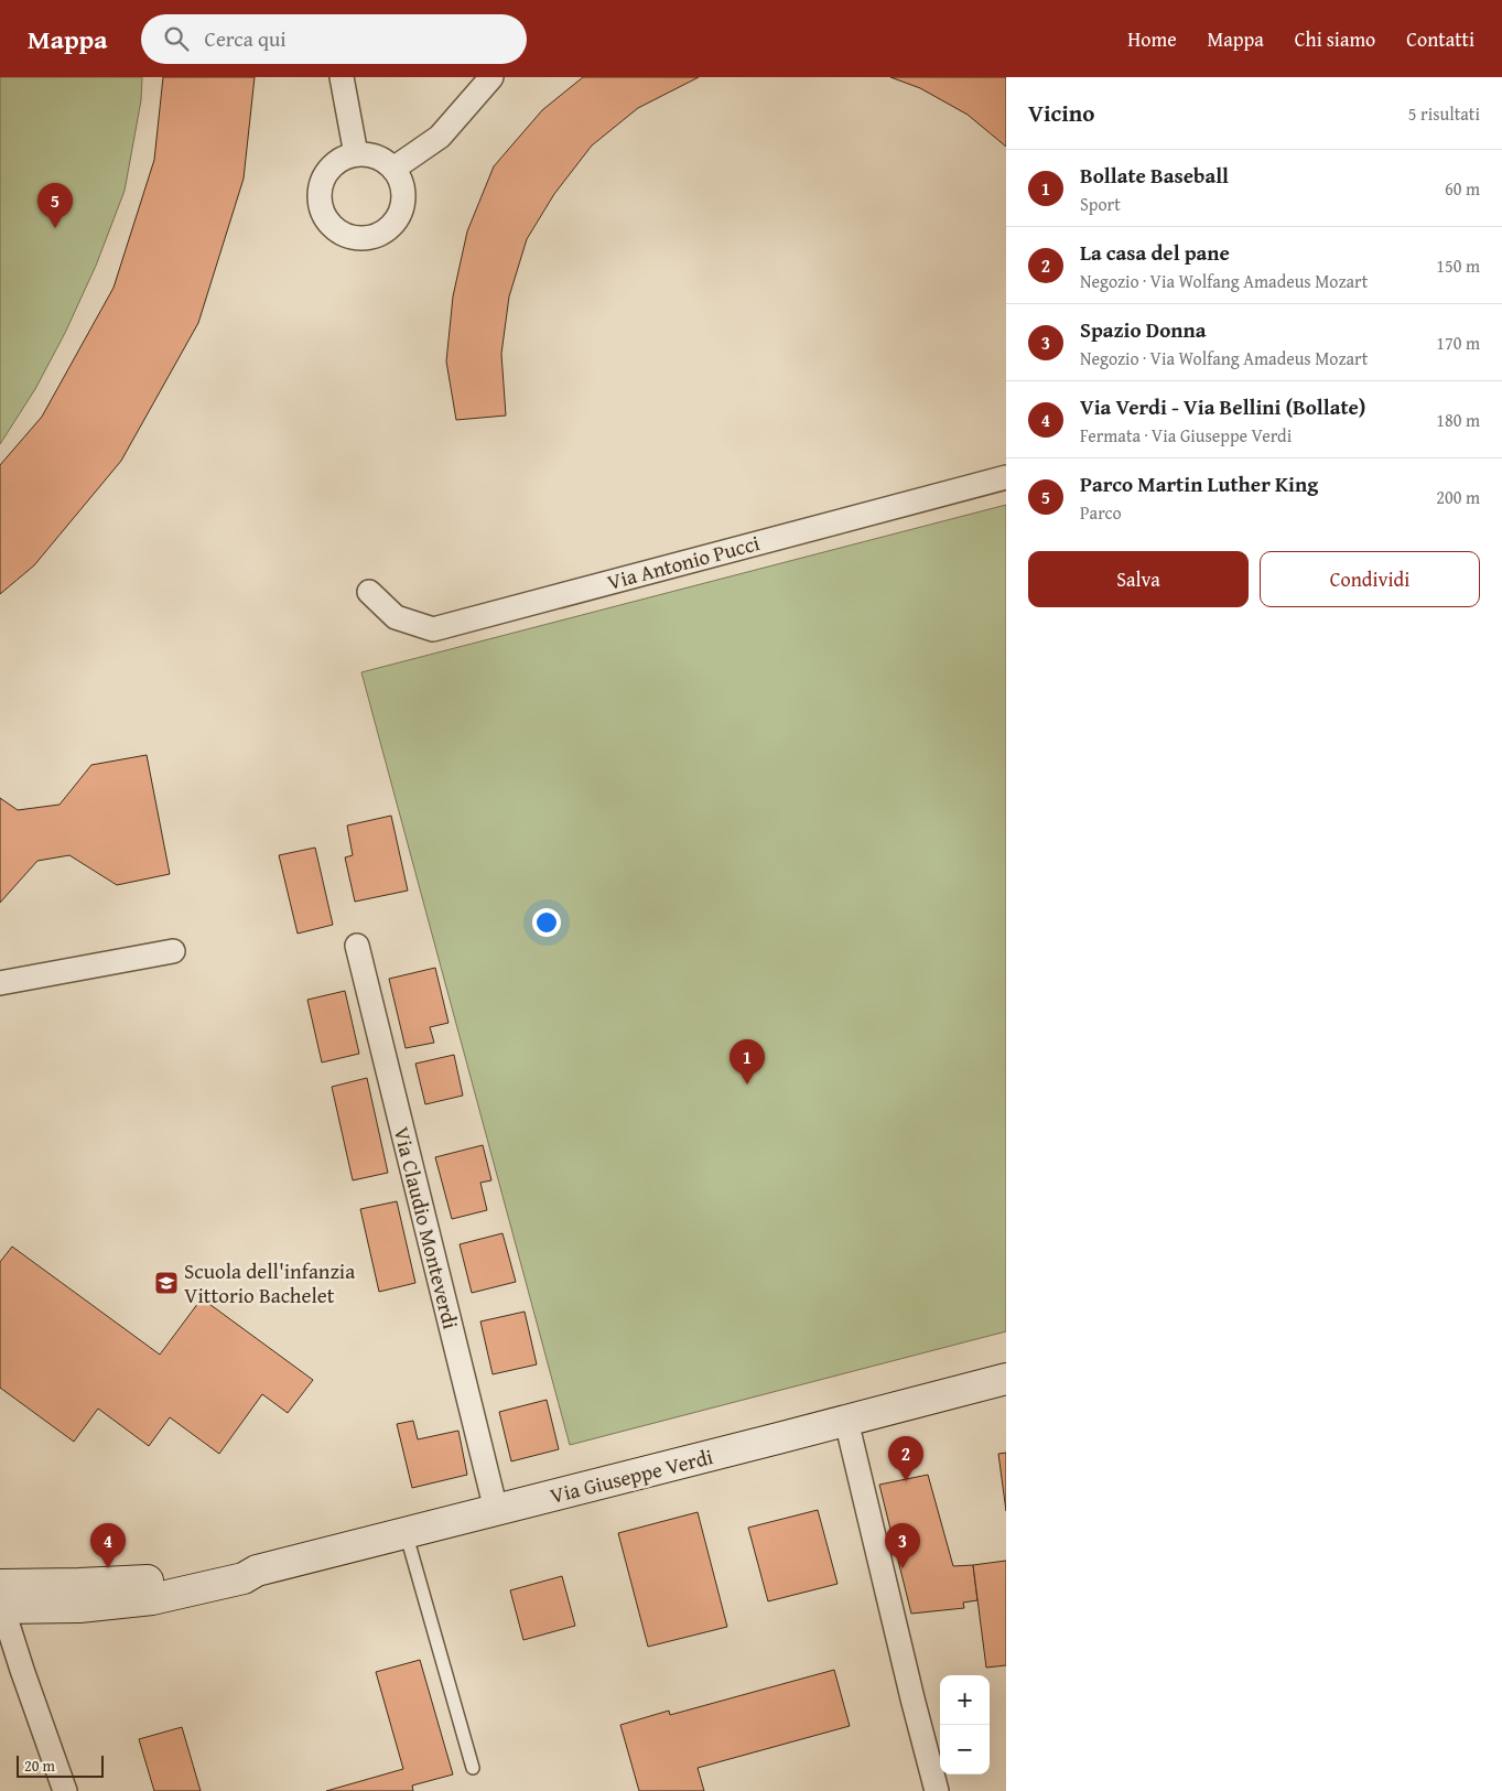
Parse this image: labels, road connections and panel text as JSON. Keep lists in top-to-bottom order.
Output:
{
  "streets": {
    "street": ["Via Antonio Pucci", "Via Claudio Monteverdi", "Via Giuseppe Verdi"]
  },
  "crossings": [
    ["Via Claudio Monteverdi", "Via Giuseppe Verdi"]
  ],
  "places": {
    "school or university": ["Scuola dell'infanzia Vittorio Bachelet"]
  },
  "scale_bar": "20 m",
  "page": {
    "header": "Mappa",
    "search": "Cerca qui",
    "nav": [
      "Home",
      "Mappa",
      "Chi siamo",
      "Contatti"
    ],
    "heading": ["Vicino", "5 risultati"],
    "list": [
      {
        "mark": "1",
        "name": "Bollate Baseball",
        "note": "Sport",
        "value": "60 m"
      },
      {
        "mark": "2",
        "name": "La casa del pane",
        "note": "Negozio · Via Wolfang Amadeus Mozart",
        "value": "150 m"
      },
      {
        "mark": "3",
        "name": "Spazio Donna",
        "note": "Negozio · Via Wolfang Amadeus Mozart",
        "value": "170 m"
      },
      {
        "mark": "4",
        "name": "Via Verdi - Via Bellini (Bollate)",
        "note": "Fermata · Via Giuseppe Verdi",
        "value": "180 m"
      },
      {
        "mark": "5",
        "name": "Parco Martin Luther King",
        "note": "Parco",
        "value": "200 m"
      }
    ],
    "pins": [
      "5",
      "1",
      "2",
      "3",
      "4"
    ],
    "buttons": ["Salva", "Condividi"],
    "map_buttons": ["+", "−"],
    "scale": "20 m"
  }
}
